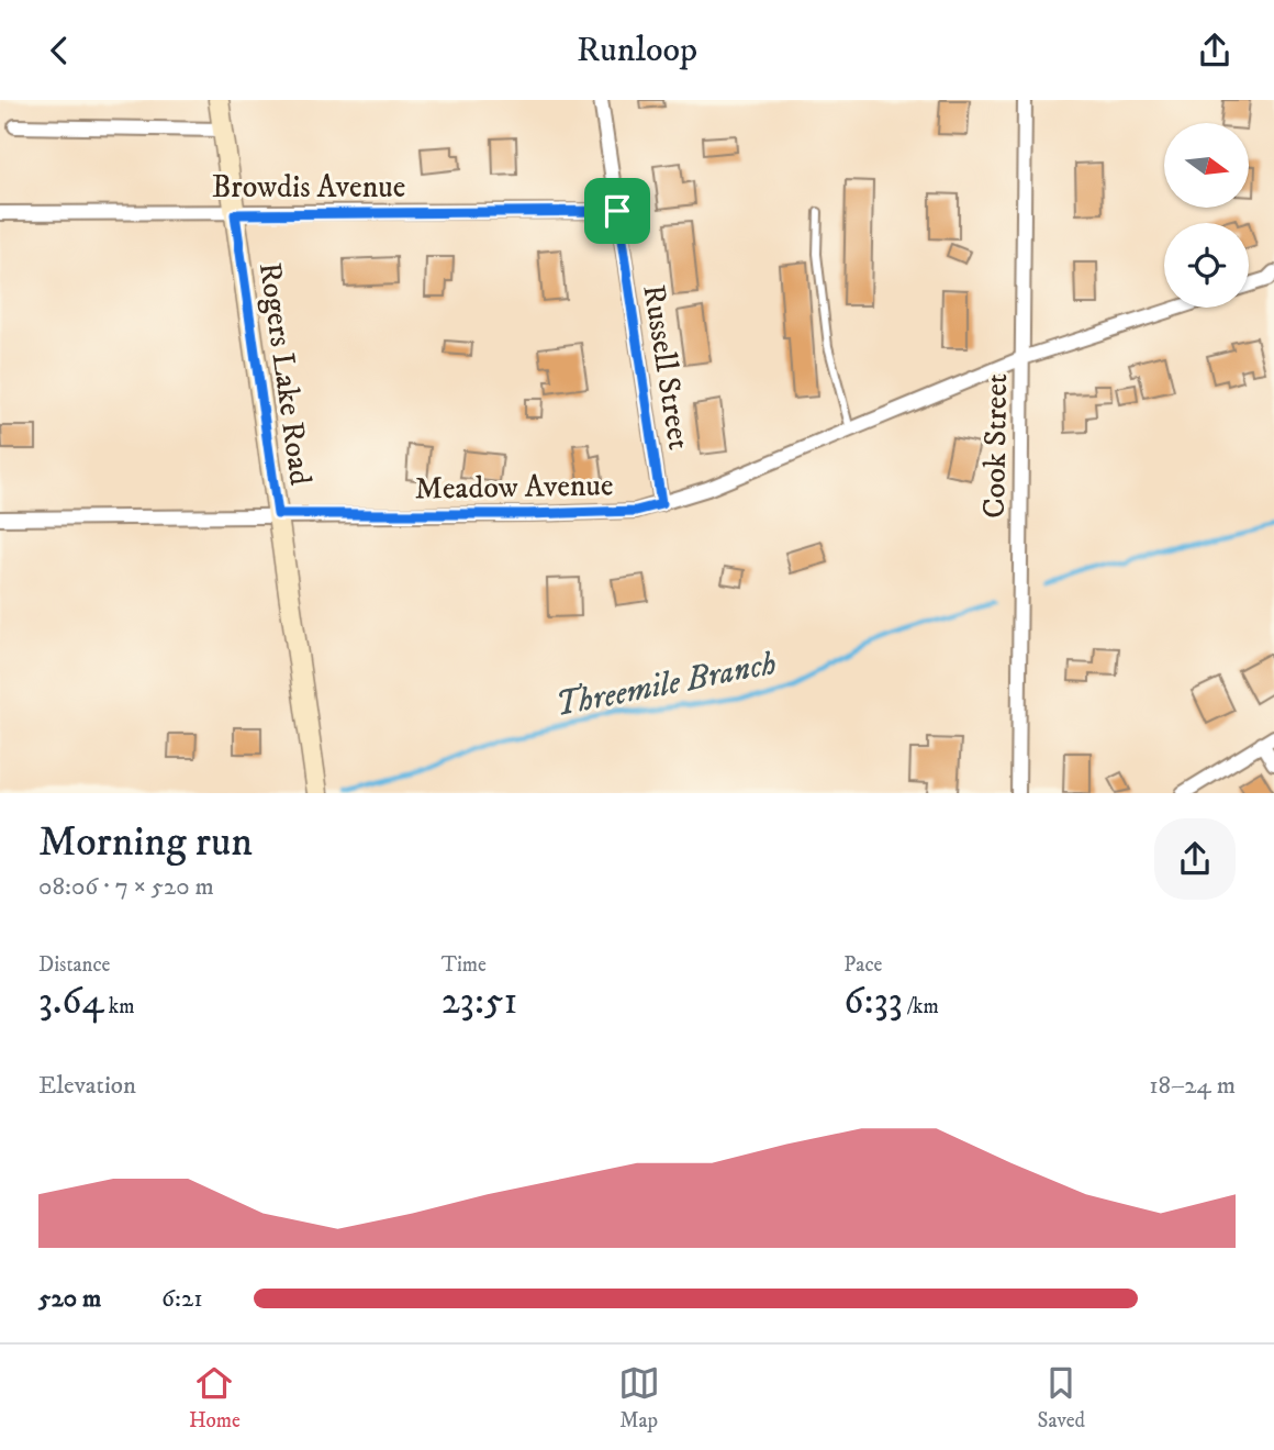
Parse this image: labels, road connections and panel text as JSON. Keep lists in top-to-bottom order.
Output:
{
  "streets": {
    "main road": ["Rogers Lake Road"],
    "street": [
      "Browdis Avenue",
      "Russell Street",
      "Cook Street",
      "Meadow Avenue"
    ]
  },
  "crossings": [
    ["Browdis Avenue", "Russell Street"],
    ["Browdis Avenue", "Rogers Lake Road"],
    ["Russell Street", "Meadow Avenue"],
    ["Rogers Lake Road", "Meadow Avenue"],
    ["Cook Street", "Meadow Avenue"]
  ],
  "water": ["Threemile Branch"],
  "north": "right",
  "page": {
    "header": "Runloop",
    "heading": ["Morning run", "08:06 · 7 × 520 m"],
    "stats": [
      ["Distance", "3.64 km"],
      ["Time", "23:51"],
      ["Pace", "6:33 /km"]
    ],
    "chart": ["Elevation", "18–24 m"],
    "list": [
      {
        "name": "520 m",
        "note": "6:21"
      }
    ],
    "tabs": ["Home", "Map", "Saved"]
  }
}
